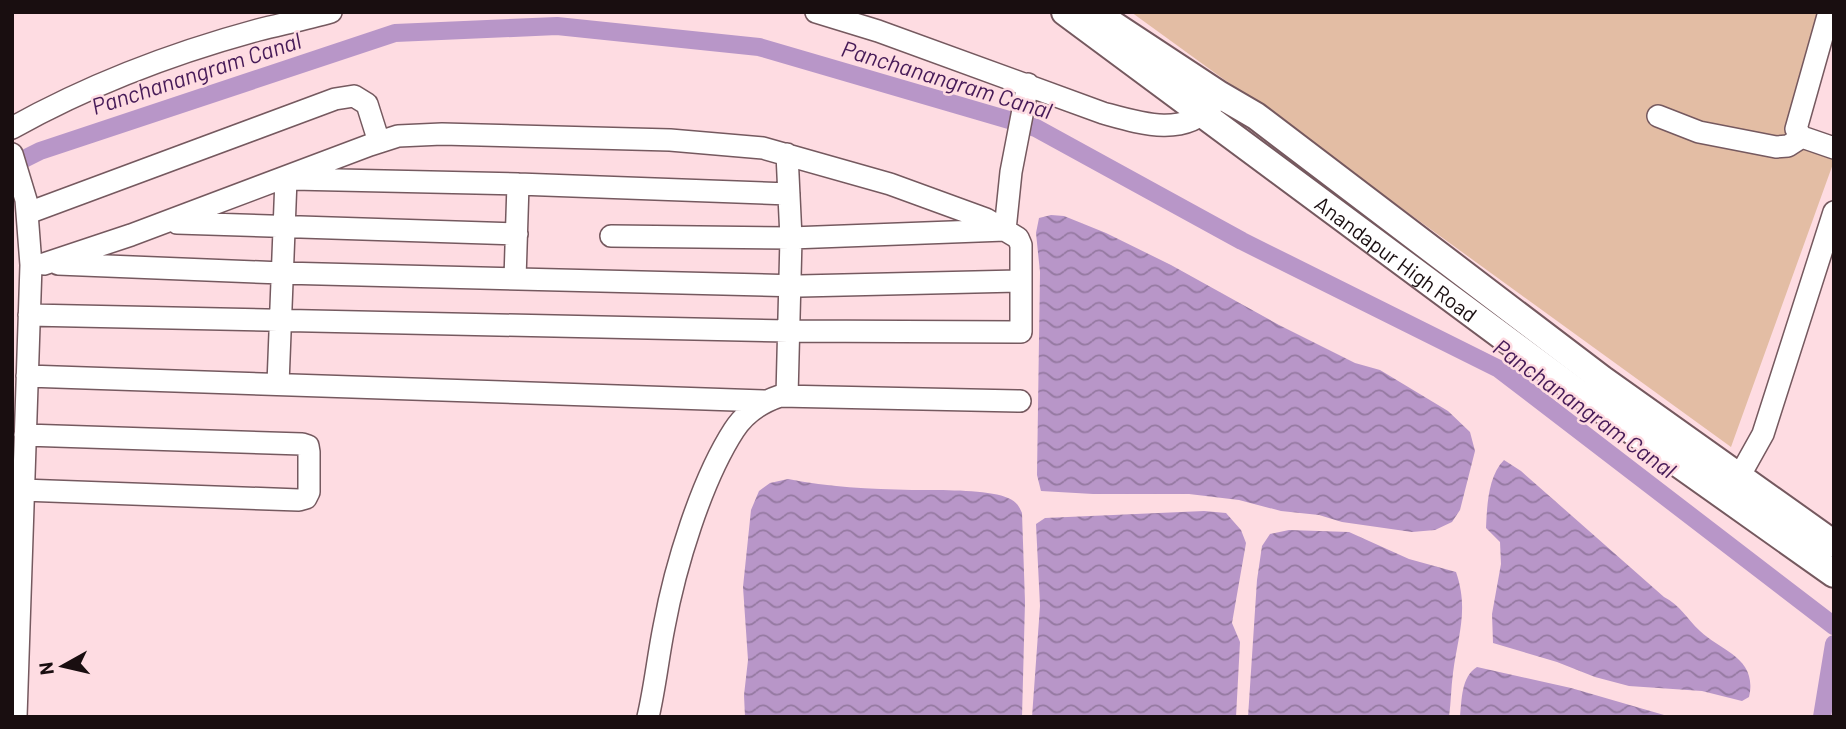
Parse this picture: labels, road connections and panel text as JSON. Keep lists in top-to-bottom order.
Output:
{
  "streets": {
    "main road": ["Anandapur High Road"]
  },
  "water": ["Panchanangram Canal"],
  "north": "left"
}
